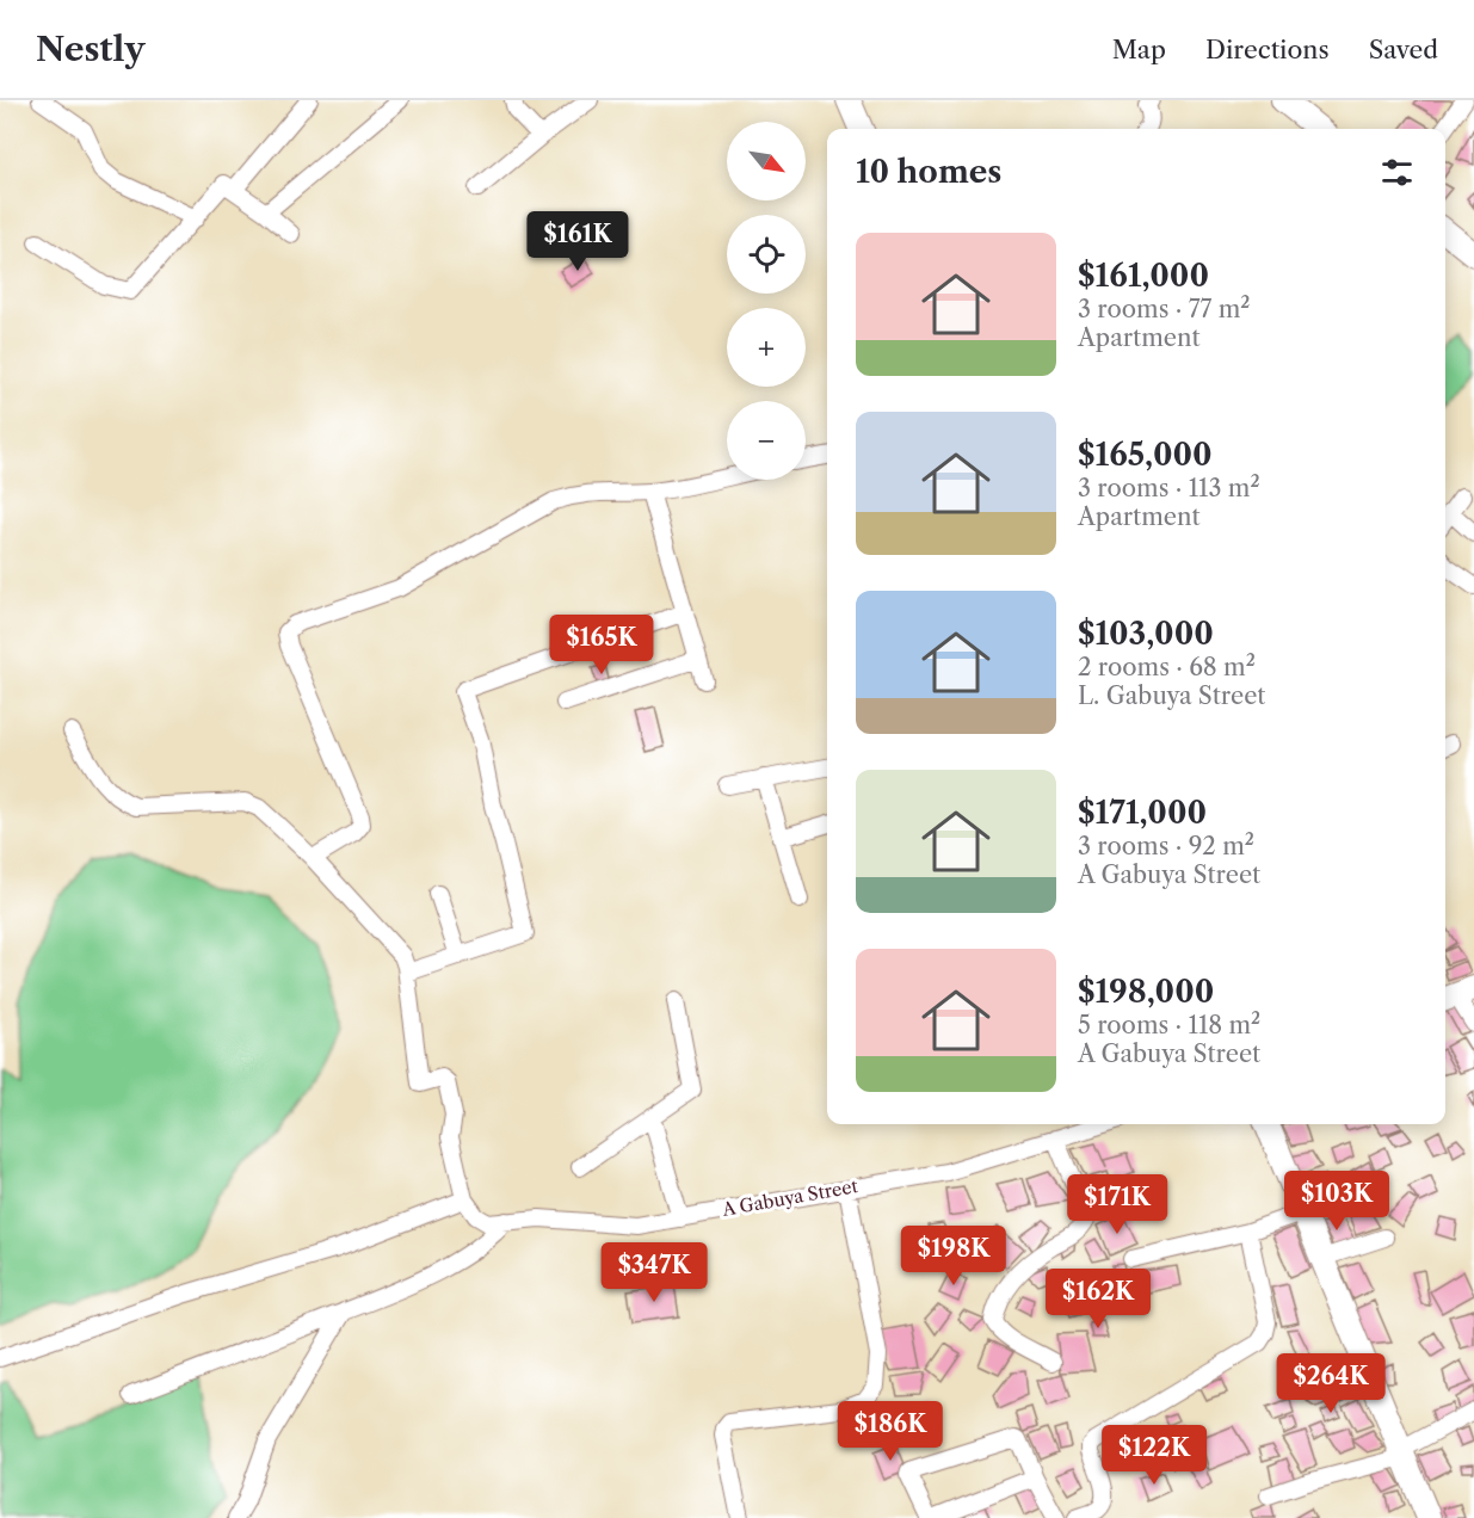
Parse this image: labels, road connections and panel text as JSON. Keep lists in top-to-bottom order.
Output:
{
  "streets": {
    "street": ["A Gabuya Street"]
  },
  "north": "bottom right",
  "page": {
    "header": "Nestly",
    "nav": ["Map", "Directions", "Saved"],
    "map_buttons": ["+", "−"],
    "heading": "10 homes",
    "price": [
      "$161K",
      "$165K",
      "$103K",
      "$171K",
      "$198K",
      "$347K",
      "$162K",
      "$264K",
      "$186K",
      "$122K"
    ],
    "list": [
      {
        "name": "$161,000",
        "note": "3 rooms · 77 m² · Apartment"
      },
      {
        "name": "$165,000",
        "note": "3 rooms · 113 m² · Apartment"
      },
      {
        "name": "$103,000",
        "note": "2 rooms · 68 m² · L. Gabuya Street"
      },
      {
        "name": "$171,000",
        "note": "3 rooms · 92 m² · A Gabuya Street"
      },
      {
        "name": "$198,000",
        "note": "5 rooms · 118 m² · A Gabuya Street"
      }
    ]
  }
}
